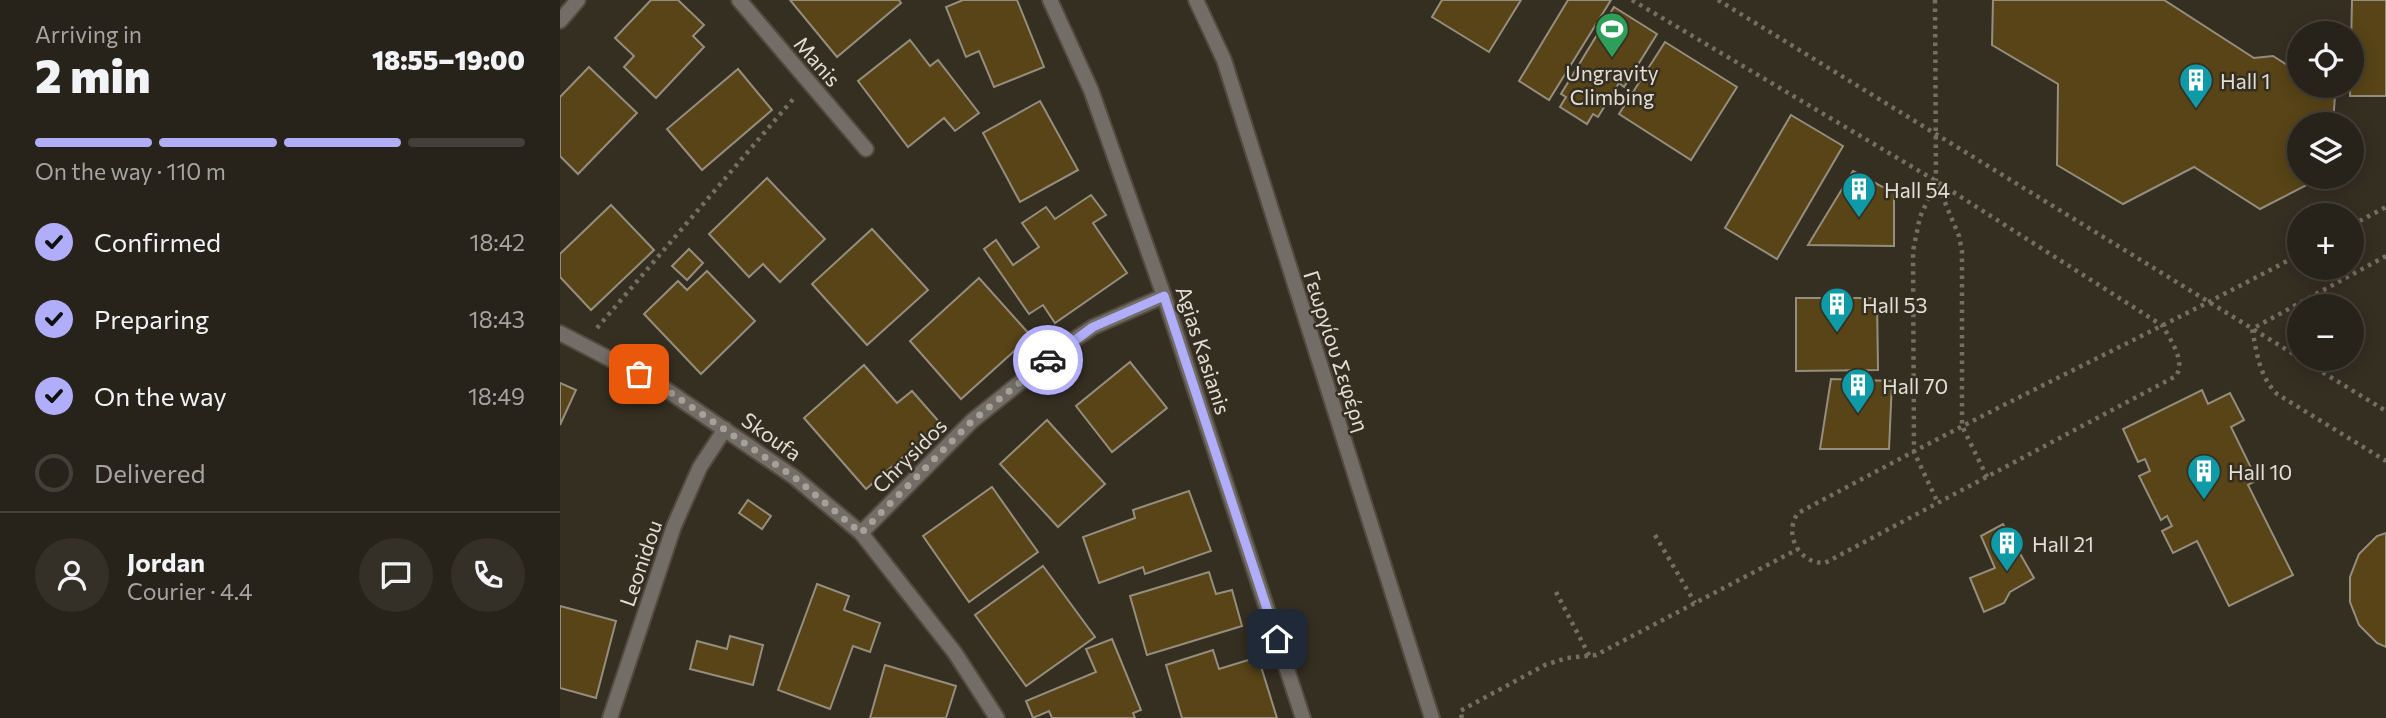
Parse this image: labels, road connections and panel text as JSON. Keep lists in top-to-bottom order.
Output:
{
  "streets": {
    "street": [
      "Manis",
      "Agias Kasianis",
      "Γεωργίου Σεφέρη",
      "Skoufa",
      "Chrysidos",
      "Leonidou"
    ]
  },
  "crossings": [
    ["Agias Kasianis", "Chrysidos"],
    ["Skoufa", "Chrysidos"],
    ["Skoufa", "Leonidou"]
  ],
  "places": {
    "sports": ["Ungravity Climbing"],
    "building": [
      "Hall 1",
      "Hall 54",
      "Hall 53",
      "Hall 70",
      "Hall 10",
      "Hall 21"
    ]
  },
  "page": {
    "heading": ["2 min", "Arriving in", "18:55–19:00"],
    "panel": ["Jordan", "Courier · 4.4"],
    "map_buttons": ["+", "−"],
    "bar": "On the way · 110 m",
    "list": [
      ["Confirmed", "18:42"],
      ["Preparing", "18:43"],
      ["On the way", "18:49"],
      "Delivered"
    ]
  }
}
